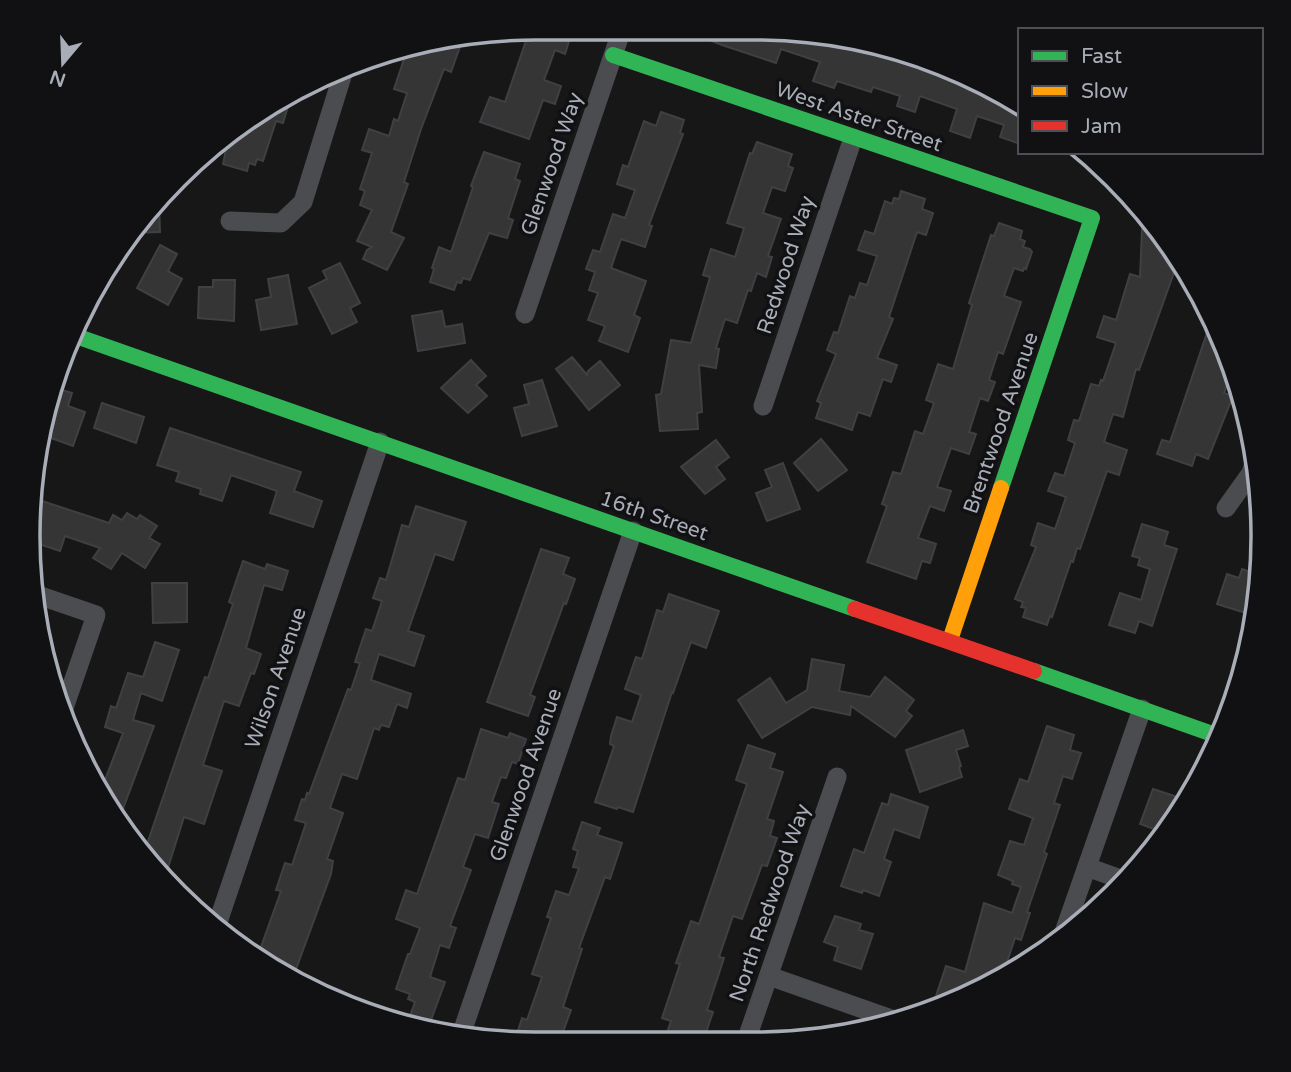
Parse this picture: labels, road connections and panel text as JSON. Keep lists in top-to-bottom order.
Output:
{
  "streets": {
    "main road": ["West Aster Street", "Brentwood Avenue", "16th Street"],
    "street": [
      "Glenwood Way",
      "Redwood Way",
      "Wilson Avenue",
      "Glenwood Avenue",
      "North Redwood Way"
    ]
  },
  "crossings": [
    ["West Aster Street", "Glenwood Way"],
    ["West Aster Street", "Redwood Way"],
    ["West Aster Street", "Brentwood Avenue"],
    ["Brentwood Avenue", "16th Street"],
    ["16th Street", "Wilson Avenue"],
    ["16th Street", "Glenwood Avenue"]
  ],
  "legend": ["Fast", "Slow", "Jam"],
  "north": "bottom"
}
